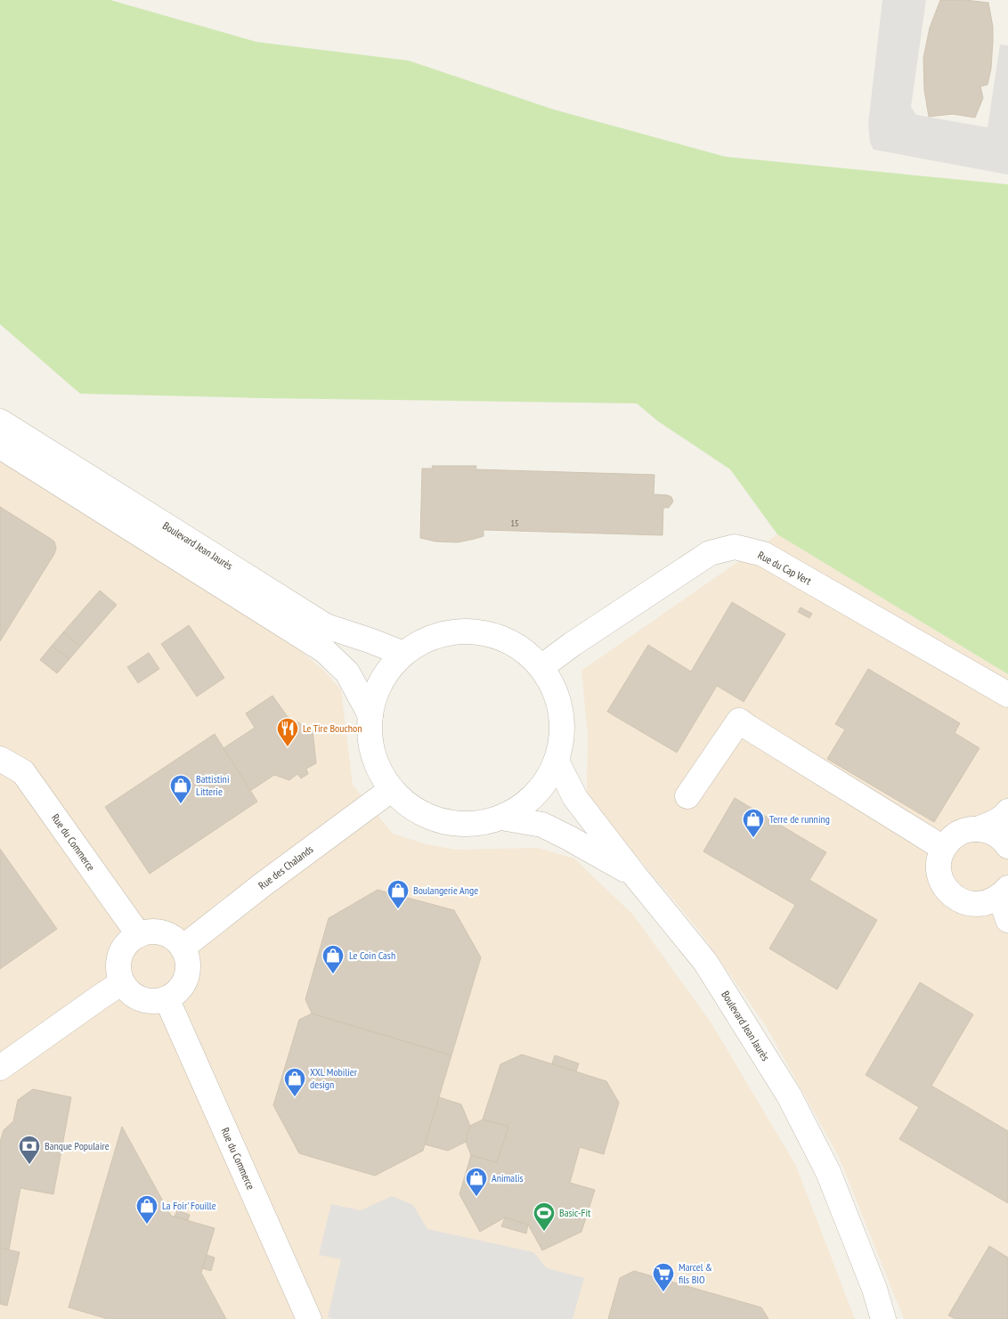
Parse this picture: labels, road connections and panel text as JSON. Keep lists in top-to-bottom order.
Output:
{
  "streets": {
    "street": [
      "Boulevard Jean Jaurès",
      "Rue du Cap Vert",
      "Rue du Commerce",
      "Rue des Chalands"
    ]
  },
  "crossings": [
    ["Rue du Commerce", "Rue des Chalands"]
  ],
  "places": {
    "restaurant": ["Le Tire Bouchon"],
    "shop": [
      "Battistini Litterie",
      "Terre de running",
      "Boulangerie Ange",
      "Le Coin Cash",
      "XXL Mobilier design",
      "Animalis",
      "La Foir' Fouille"
    ],
    "bank": ["Banque Populaire"],
    "sports": ["Basic-Fit"],
    "supermarket": ["Marcel & fils BIO"]
  },
  "house_numbers": ["15"]
}
